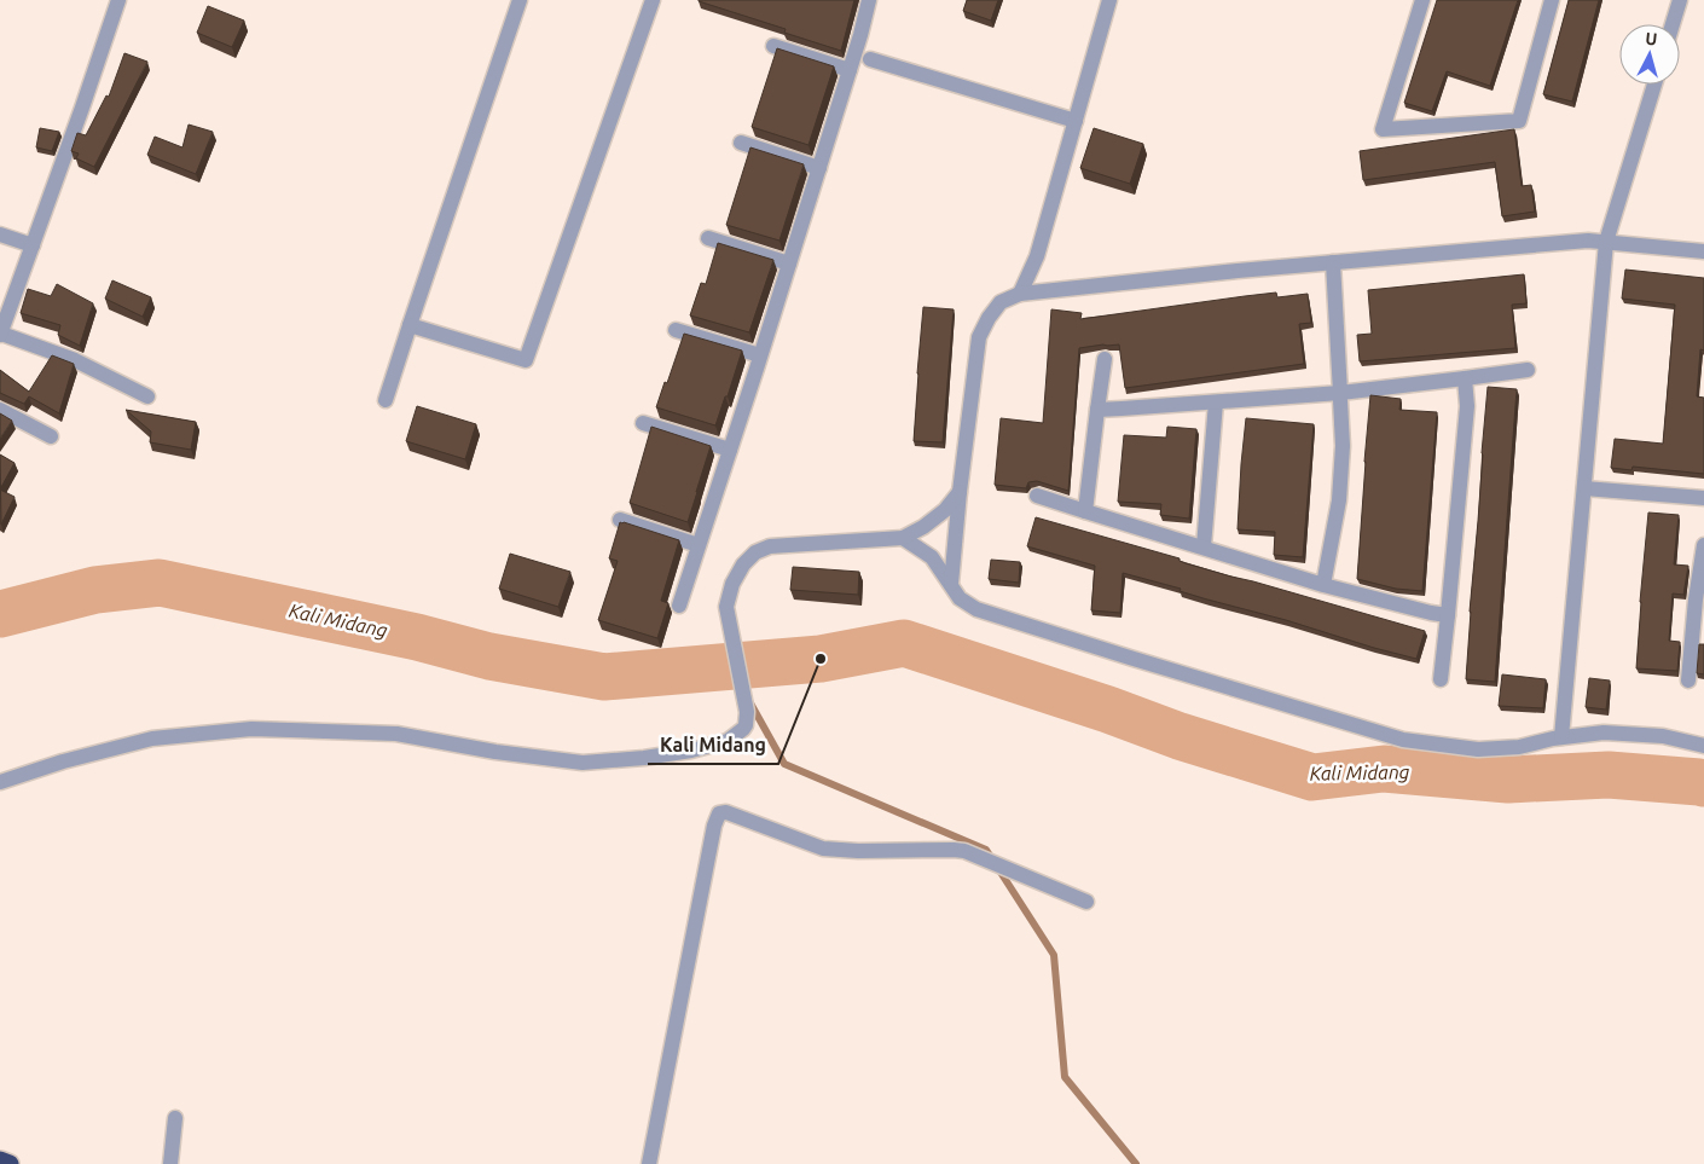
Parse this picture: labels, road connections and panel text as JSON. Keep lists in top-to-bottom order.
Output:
{
  "water": ["Kali Midang"],
  "places": ["Kali Midang"],
  "north": "top"
}
